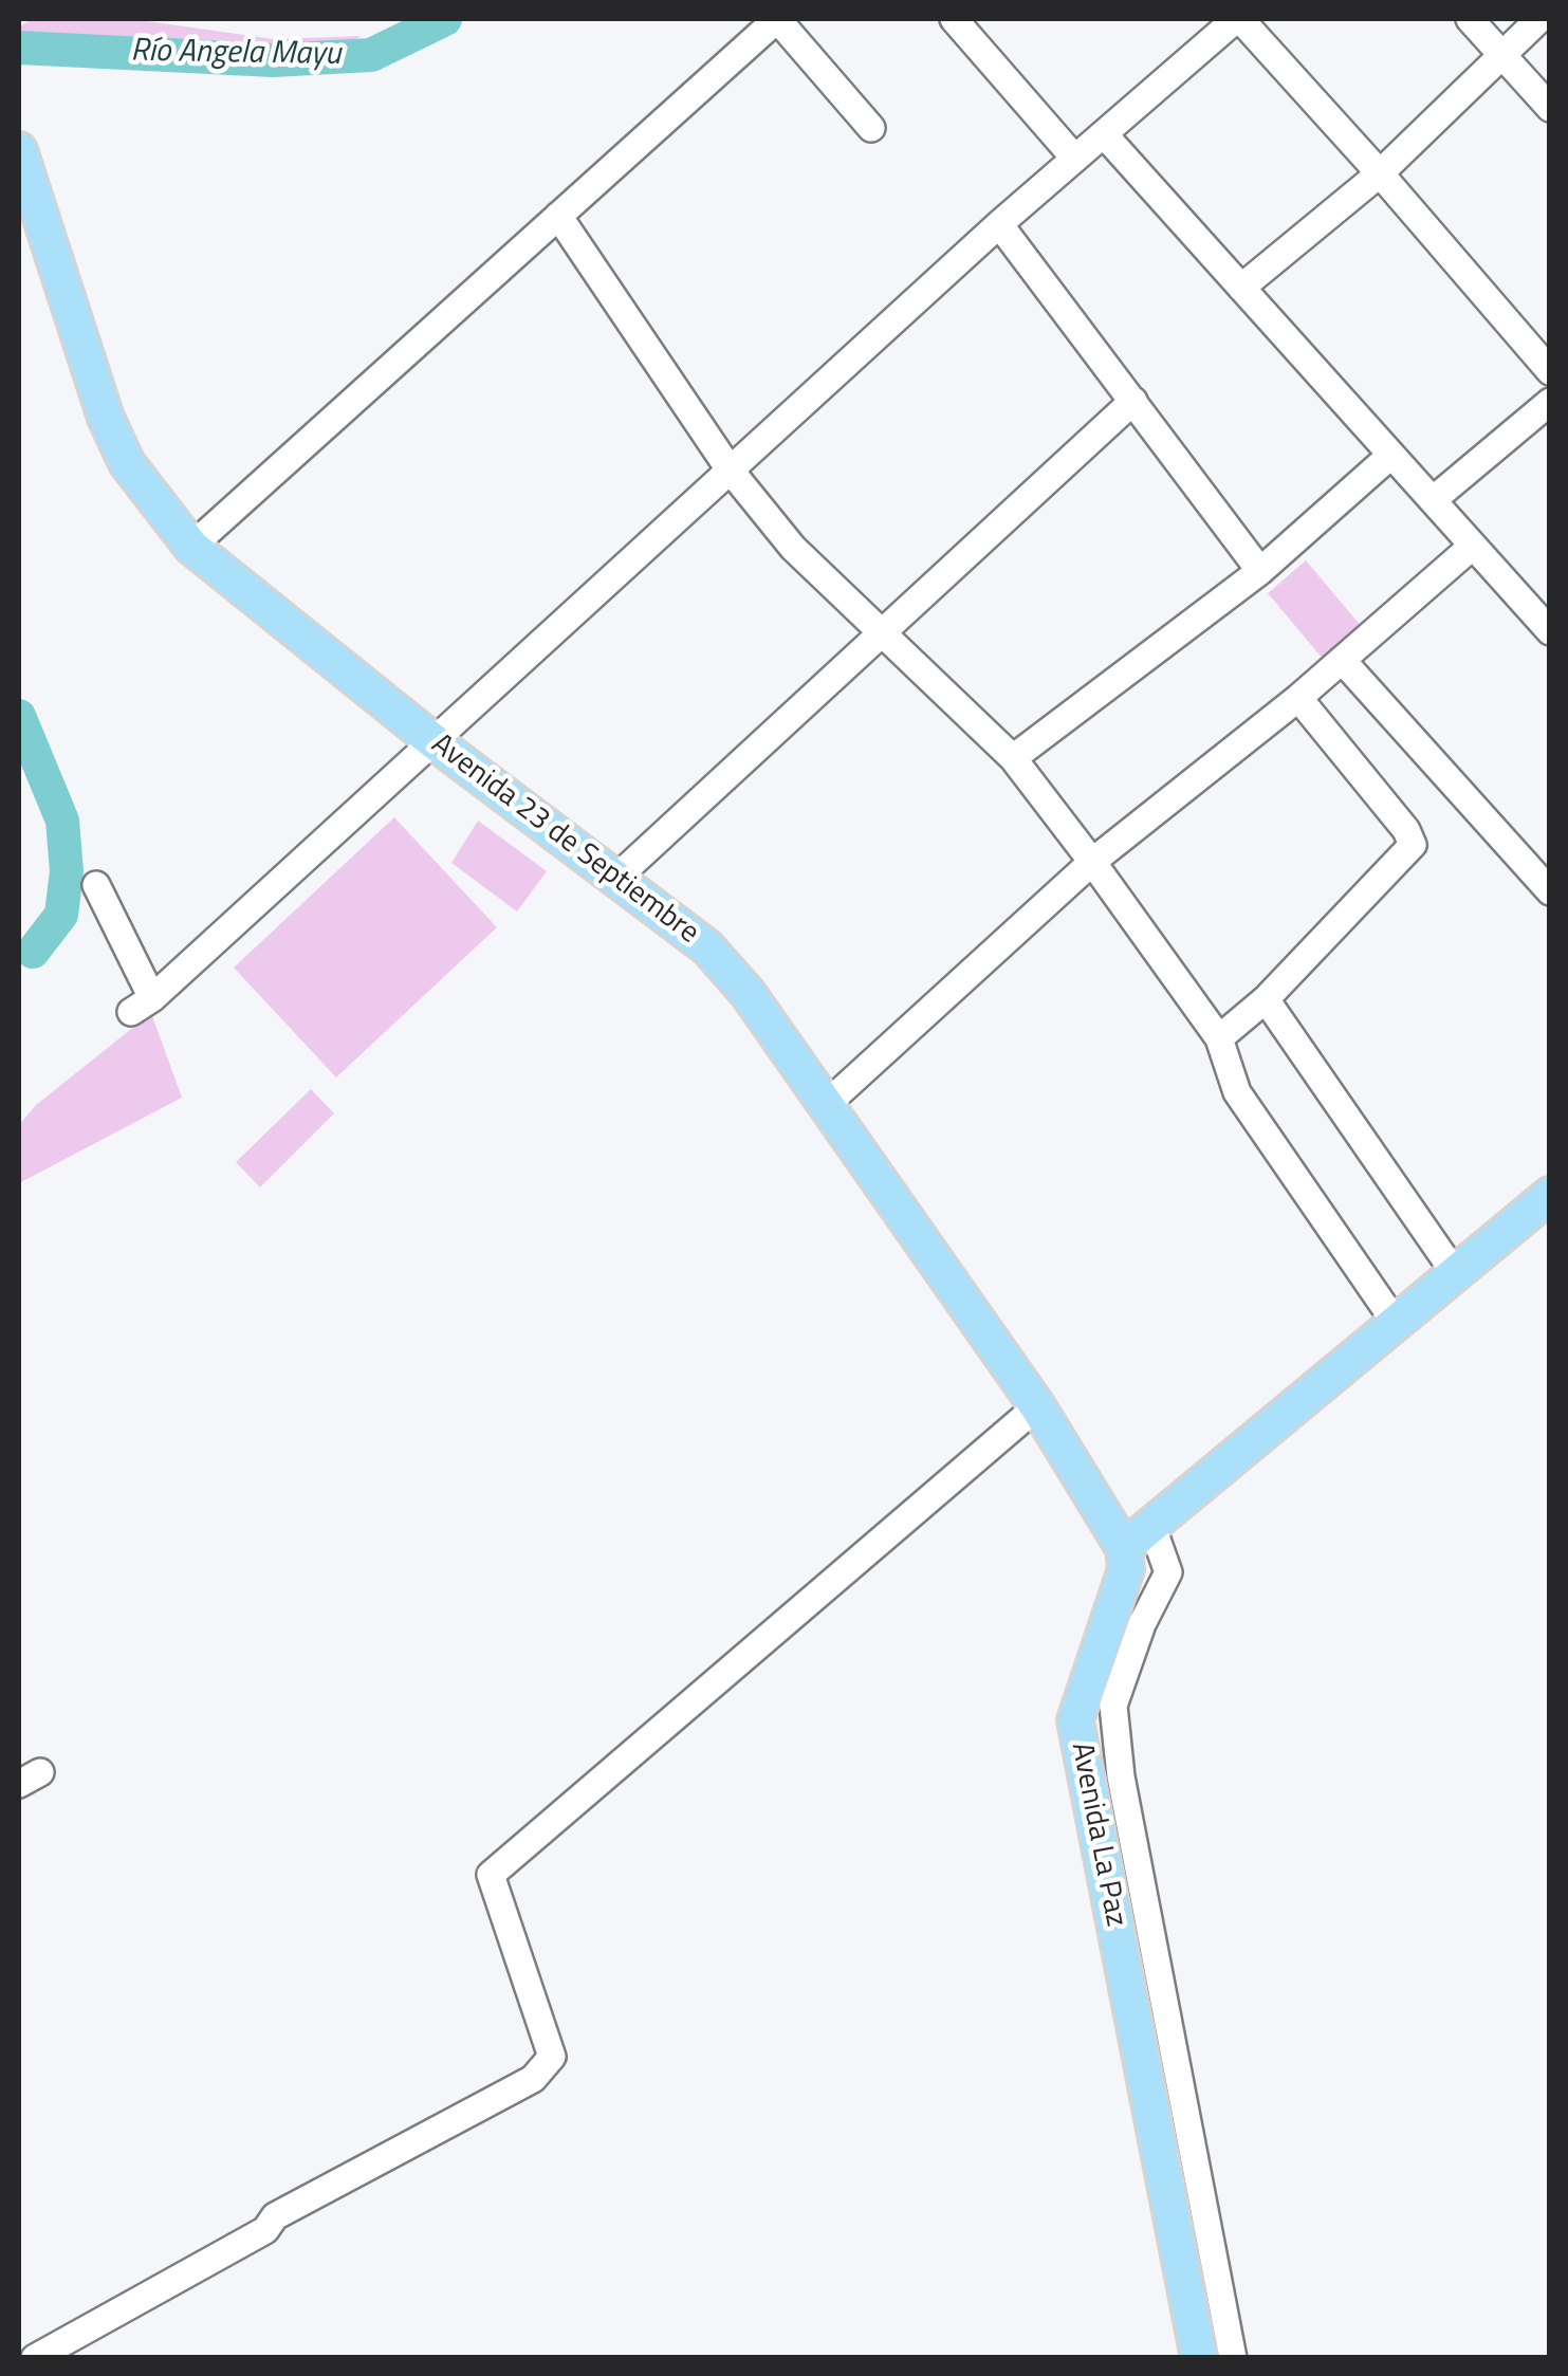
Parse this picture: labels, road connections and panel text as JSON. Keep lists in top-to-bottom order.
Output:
{
  "streets": {
    "main road": ["Avenida 23 de Septiembre", "Avenida La Paz"]
  },
  "crossings": [
    ["Avenida 23 de Septiembre", "Avenida La Paz"]
  ],
  "water": ["Río Angela Mayu"]
}
